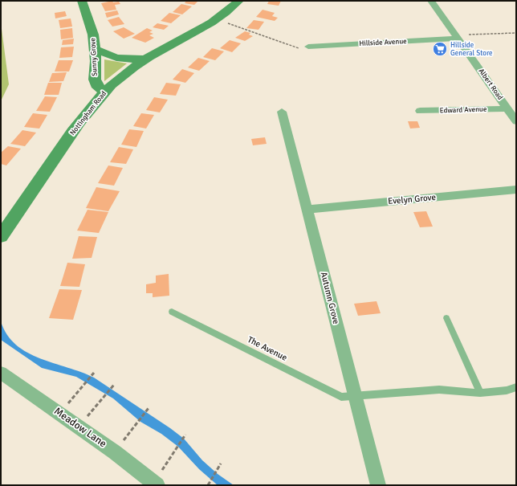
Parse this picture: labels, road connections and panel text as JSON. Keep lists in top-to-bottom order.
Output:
{
  "streets": {
    "street": [
      "Hillside Avenue",
      "Sunny Grove",
      "Albert Road",
      "Edward Avenue",
      "Nottingham Road",
      "Evelyn Grove",
      "Autumn Grove",
      "Meadow Lane"
    ],
    "lane": ["The Avenue"]
  },
  "crossings": [
    ["Hillside Avenue", "Albert Road"],
    ["Sunny Grove", "Nottingham Road"],
    ["Albert Road", "Edward Avenue"],
    ["Evelyn Grove", "Autumn Grove"],
    ["Autumn Grove", "The Avenue"]
  ],
  "places": {
    "supermarket": ["Hillside General Store"]
  }
}
